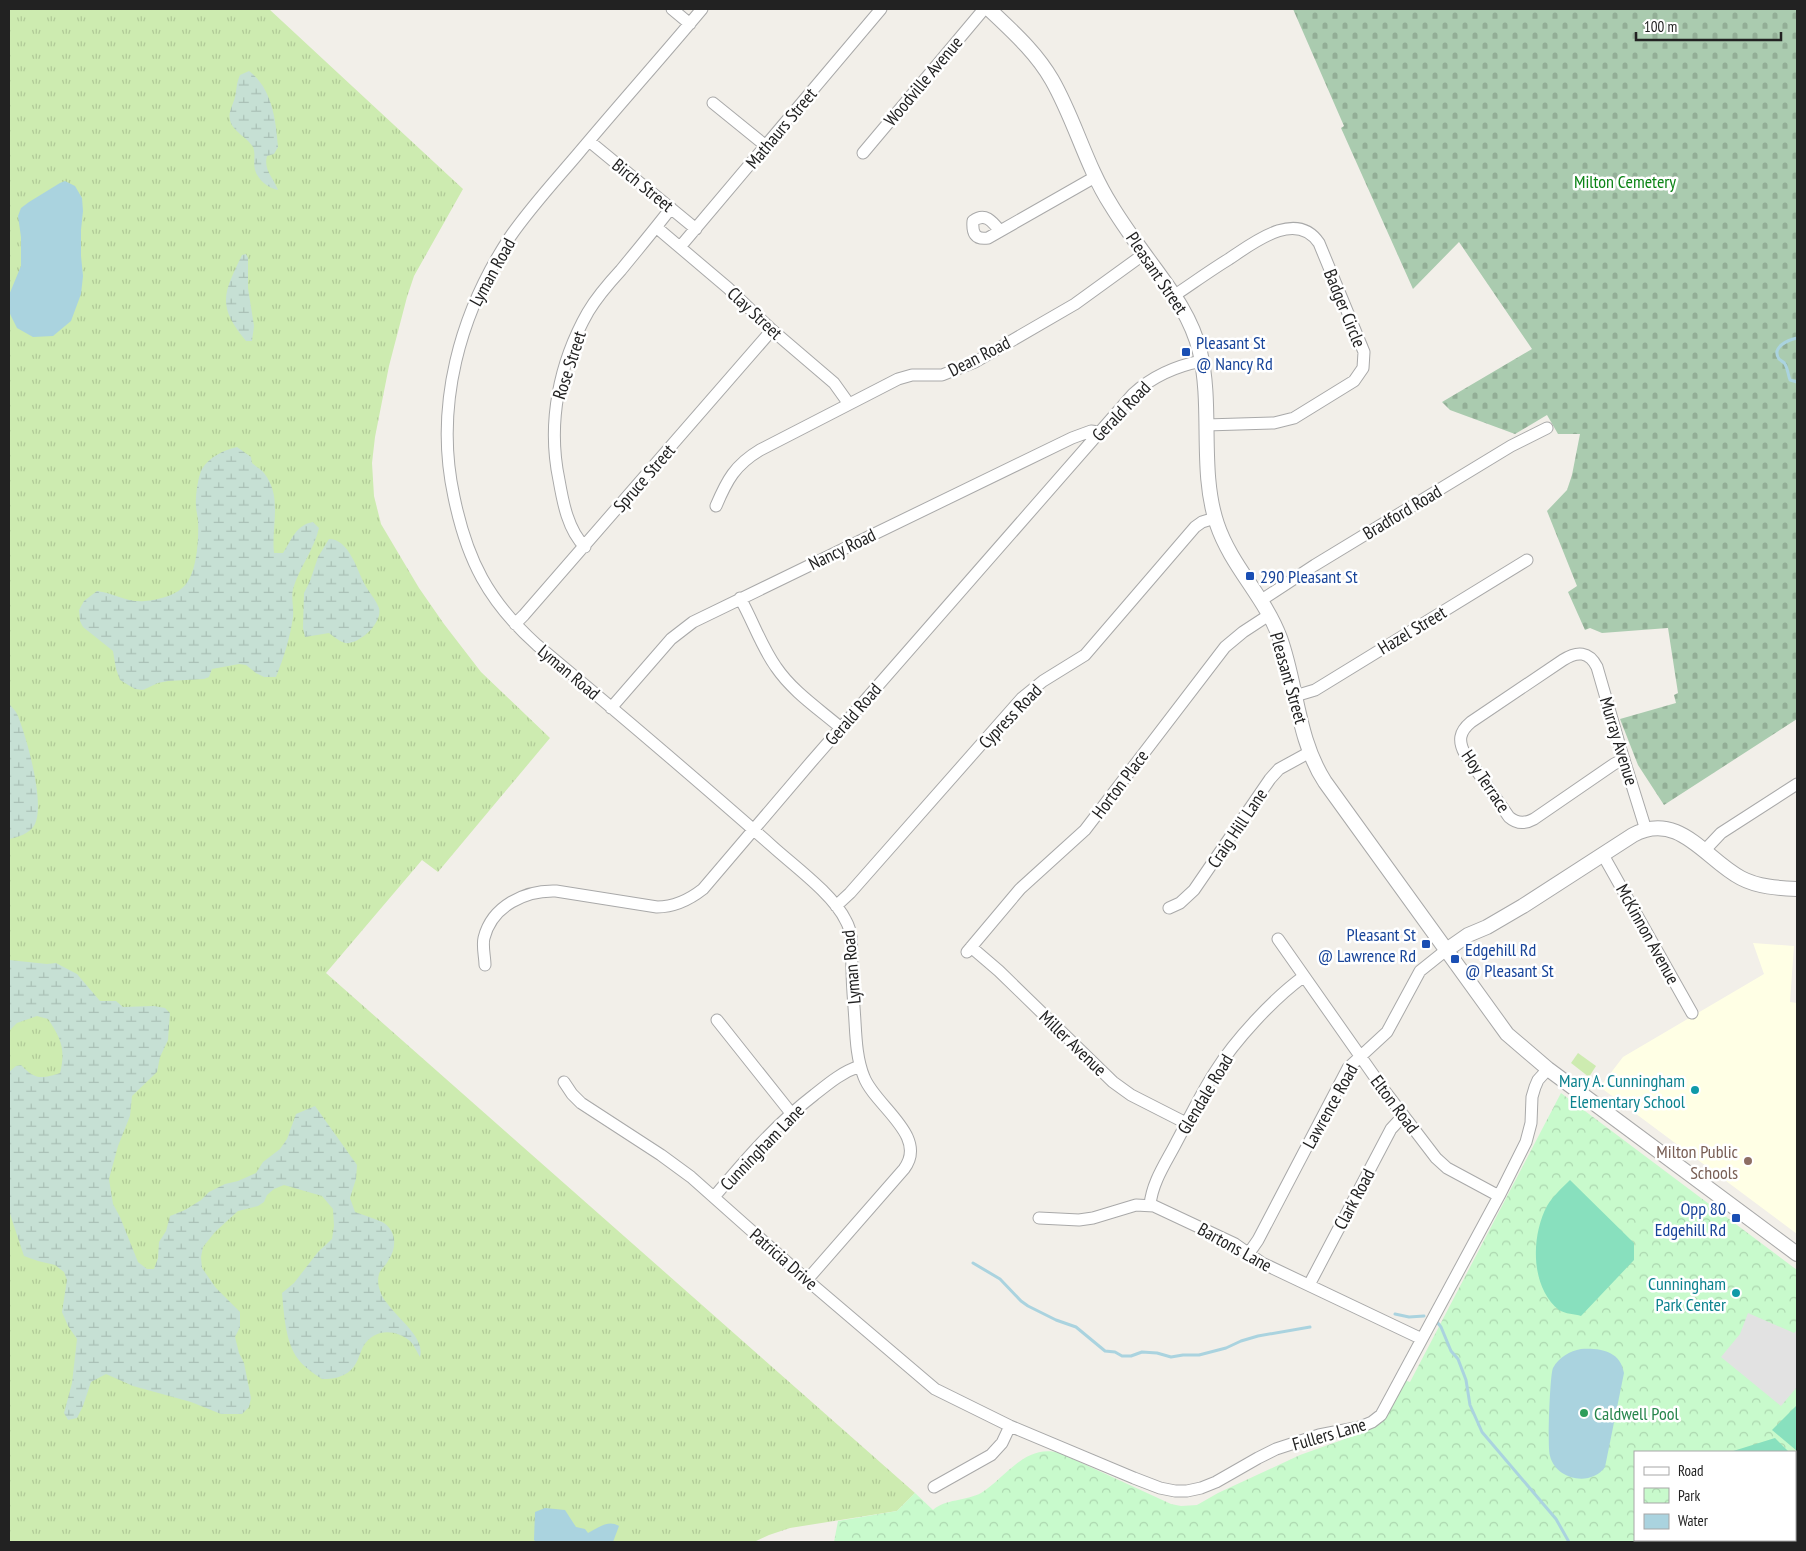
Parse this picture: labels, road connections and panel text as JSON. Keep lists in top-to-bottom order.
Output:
{
  "streets": {
    "street": [
      "Woodville Avenue",
      "Mathaurs Street",
      "Birch Street",
      "Lyman Road",
      "Pleasant Street",
      "Badger Circle",
      "Clay Street",
      "Dean Road",
      "Rose Street",
      "Gerald Road",
      "Spruce Street",
      "Bradford Road",
      "Nancy Road",
      "Hazel Street",
      "Cypress Road",
      "Murray Avenue",
      "Hoy Terrace",
      "Horton Place",
      "Craig Hill Lane",
      "McKinnon Avenue",
      "Miller Avenue",
      "Glendale Road",
      "Elton Road",
      "Lawrence Road",
      "Cunningham Lane",
      "Clark Road",
      "Bartons Lane",
      "Patricia Drive",
      "Fullers Lane"
    ]
  },
  "crossings": [
    ["Mathaurs Street", "Birch Street"],
    ["Mathaurs Street", "Clay Street"],
    ["Birch Street", "Lyman Road"],
    ["Birch Street", "Rose Street"],
    ["Lyman Road", "Gerald Road"],
    ["Lyman Road", "Spruce Street"],
    ["Lyman Road", "Nancy Road"],
    ["Lyman Road", "Cypress Road"],
    ["Lyman Road", "Cunningham Lane"],
    ["Lyman Road", "Patricia Drive"],
    ["Pleasant Street", "Badger Circle"],
    ["Pleasant Street", "Dean Road"],
    ["Pleasant Street", "Gerald Road"],
    ["Pleasant Street", "Bradford Road"],
    ["Pleasant Street", "Hazel Street"],
    ["Pleasant Street", "Cypress Road"],
    ["Pleasant Street", "Horton Place"],
    ["Pleasant Street", "Craig Hill Lane"],
    ["Pleasant Street", "Lawrence Road"],
    ["Pleasant Street", "Fullers Lane"],
    ["Clay Street", "Dean Road"],
    ["Clay Street", "Rose Street"],
    ["Clay Street", "Spruce Street"],
    ["Rose Street", "Spruce Street"],
    ["Gerald Road", "Nancy Road"],
    ["Murray Avenue", "Hoy Terrace"],
    ["Horton Place", "Miller Avenue"],
    ["Miller Avenue", "Glendale Road"],
    ["Glendale Road", "Elton Road"],
    ["Glendale Road", "Bartons Lane"],
    ["Elton Road", "Lawrence Road"],
    ["Elton Road", "Clark Road"],
    ["Elton Road", "Fullers Lane"],
    ["Lawrence Road", "Bartons Lane"],
    ["Cunningham Lane", "Patricia Drive"],
    ["Clark Road", "Bartons Lane"],
    ["Bartons Lane", "Fullers Lane"],
    ["Patricia Drive", "Fullers Lane"]
  ],
  "parks": ["Milton Cemetery"],
  "places": {
    "transit": [
      "Pleasant St @ Nancy Rd",
      "290 Pleasant St",
      "Pleasant St @ Lawrence Rd",
      "Edgehill Rd @ Pleasant St",
      "Opp 80 Edgehill Rd"
    ],
    "other": [
      "Mary A. Cunningham Elementary School",
      "Milton Public Schools",
      "Cunningham Park Center",
      "Caldwell Pool"
    ]
  },
  "legend": ["Road", "Park", "Water"],
  "scale_bar": "100 m"
}
